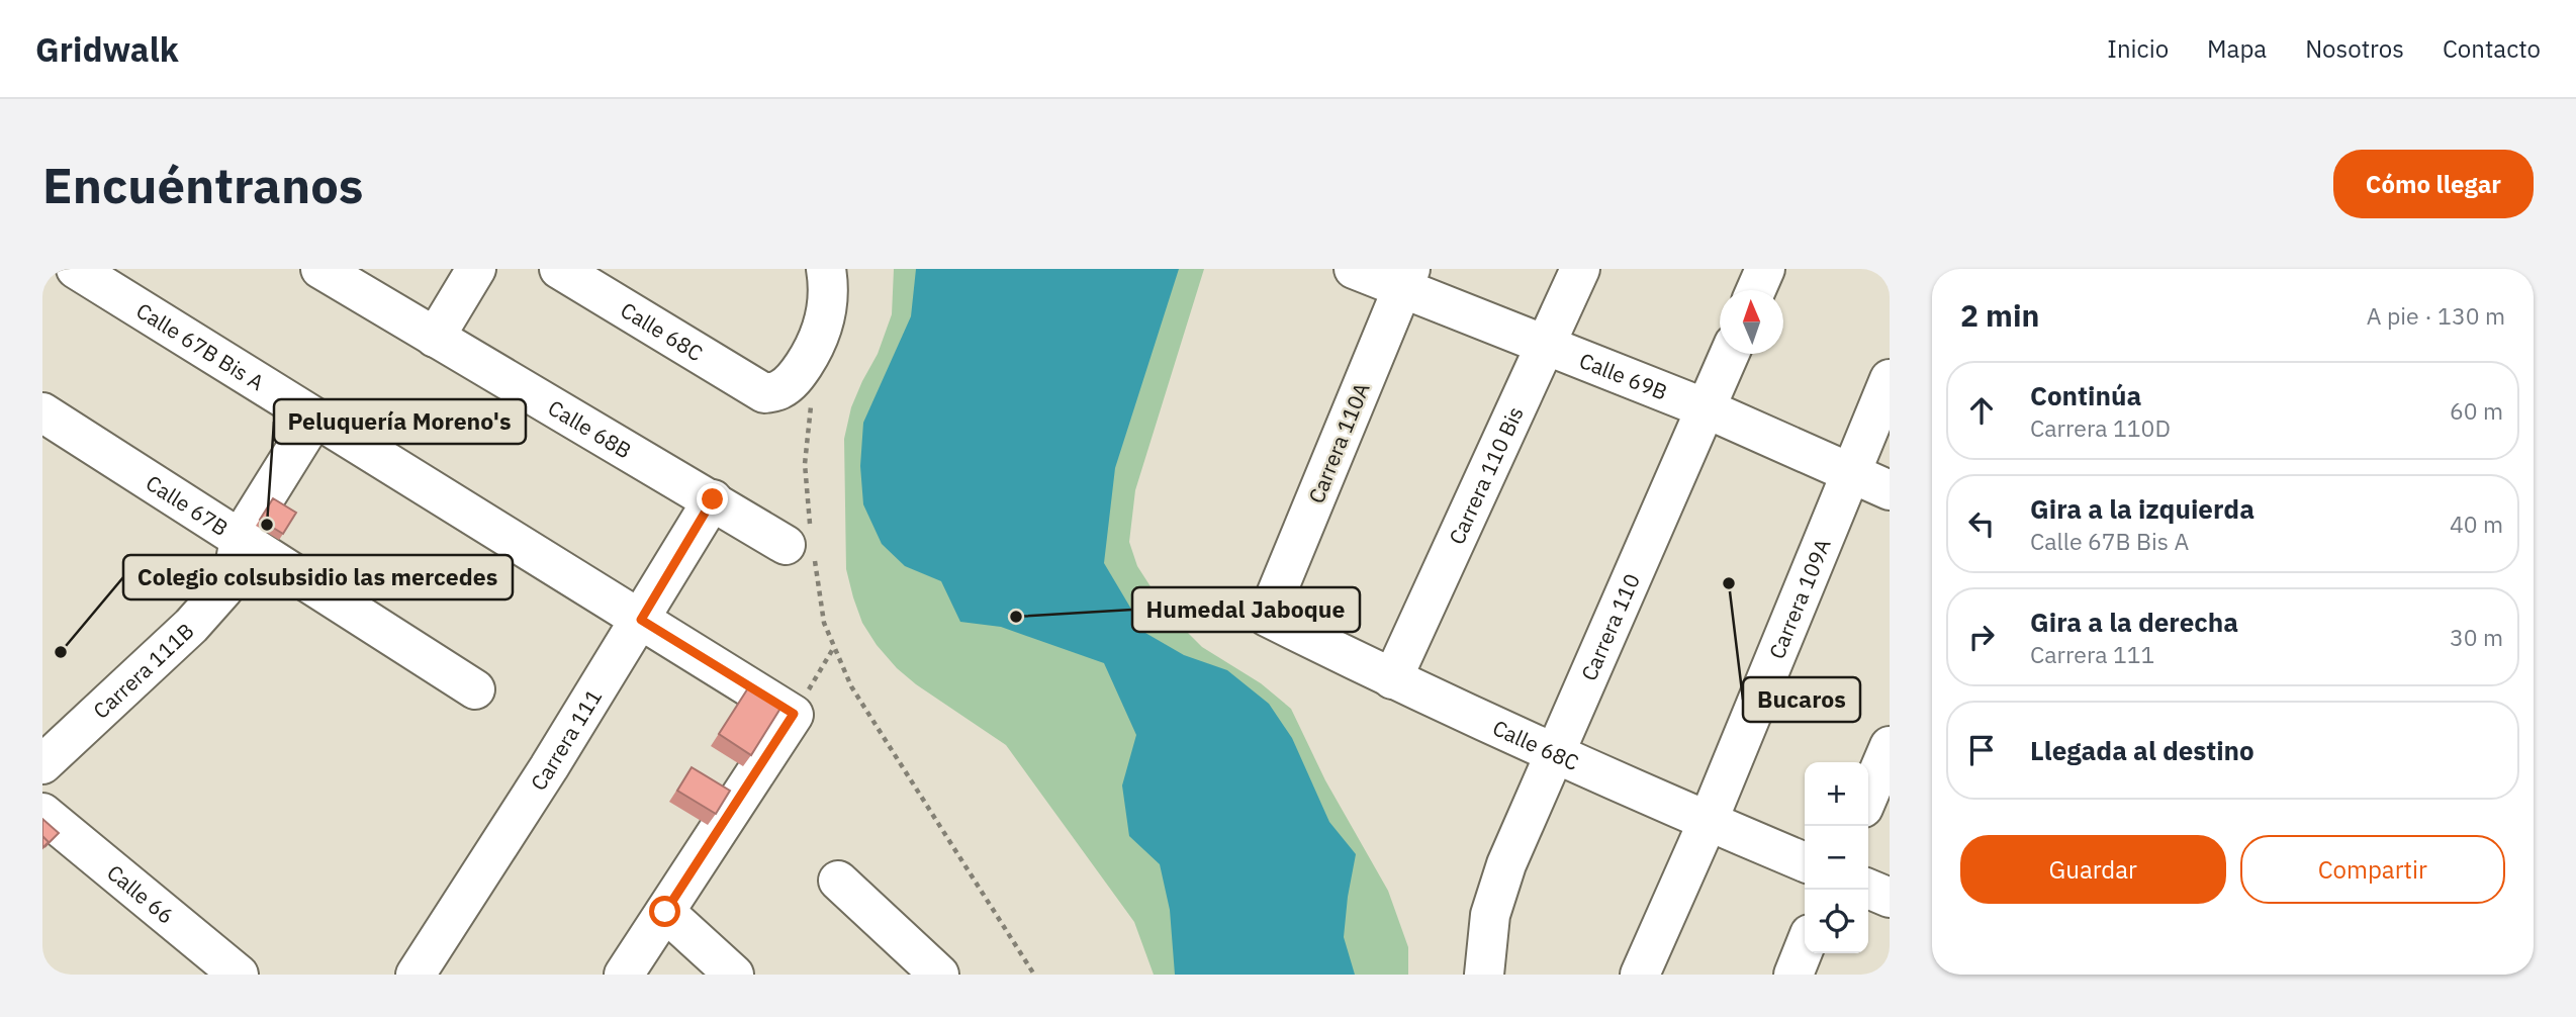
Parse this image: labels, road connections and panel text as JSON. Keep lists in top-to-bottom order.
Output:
{
  "streets": {
    "street": [
      "Calle 68C",
      "Calle 67B Bis A",
      "Calle 69B",
      "Calle 68B",
      "Carrera 110A",
      "Carrera 110 Bis",
      "Calle 67B",
      "Carrera 109A",
      "Carrera 110",
      "Carrera 111B",
      "Carrera 111",
      "Calle 66"
    ]
  },
  "crossings": [
    ["Calle 68C", "Carrera 110A"],
    ["Calle 68C", "Carrera 110 Bis"],
    ["Calle 68C", "Carrera 109A"],
    ["Calle 68C", "Carrera 110"],
    ["Calle 67B Bis A", "Carrera 111B"],
    ["Calle 67B Bis A", "Carrera 111"],
    ["Calle 69B", "Carrera 110A"],
    ["Calle 69B", "Carrera 110 Bis"],
    ["Calle 69B", "Carrera 109A"],
    ["Calle 69B", "Carrera 110"],
    ["Calle 68B", "Carrera 111"],
    ["Calle 67B", "Carrera 111B"]
  ],
  "places": [
    "Peluquería Moreno's",
    "Bucaros",
    "Humedal Jaboque",
    "Colegio colsubsidio las mercedes"
  ],
  "north": "top",
  "page": {
    "header": "Gridwalk",
    "nav": [
      "Inicio",
      "Mapa",
      "Nosotros",
      "Contacto"
    ],
    "buttons": [
      "Cómo llegar",
      ["Guardar", "Compartir"]
    ],
    "title": "Encuéntranos",
    "heading": ["2 min", "A pie · 130 m"],
    "list": [
      ["Continúa", "Carrera 110D", "60 m"],
      ["Gira a la izquierda", "Calle 67B Bis A", "40 m"],
      ["Gira a la derecha", "Carrera 111", "30 m"],
      "Llegada al destino"
    ],
    "map_buttons": ["+", "−"]
  }
}
